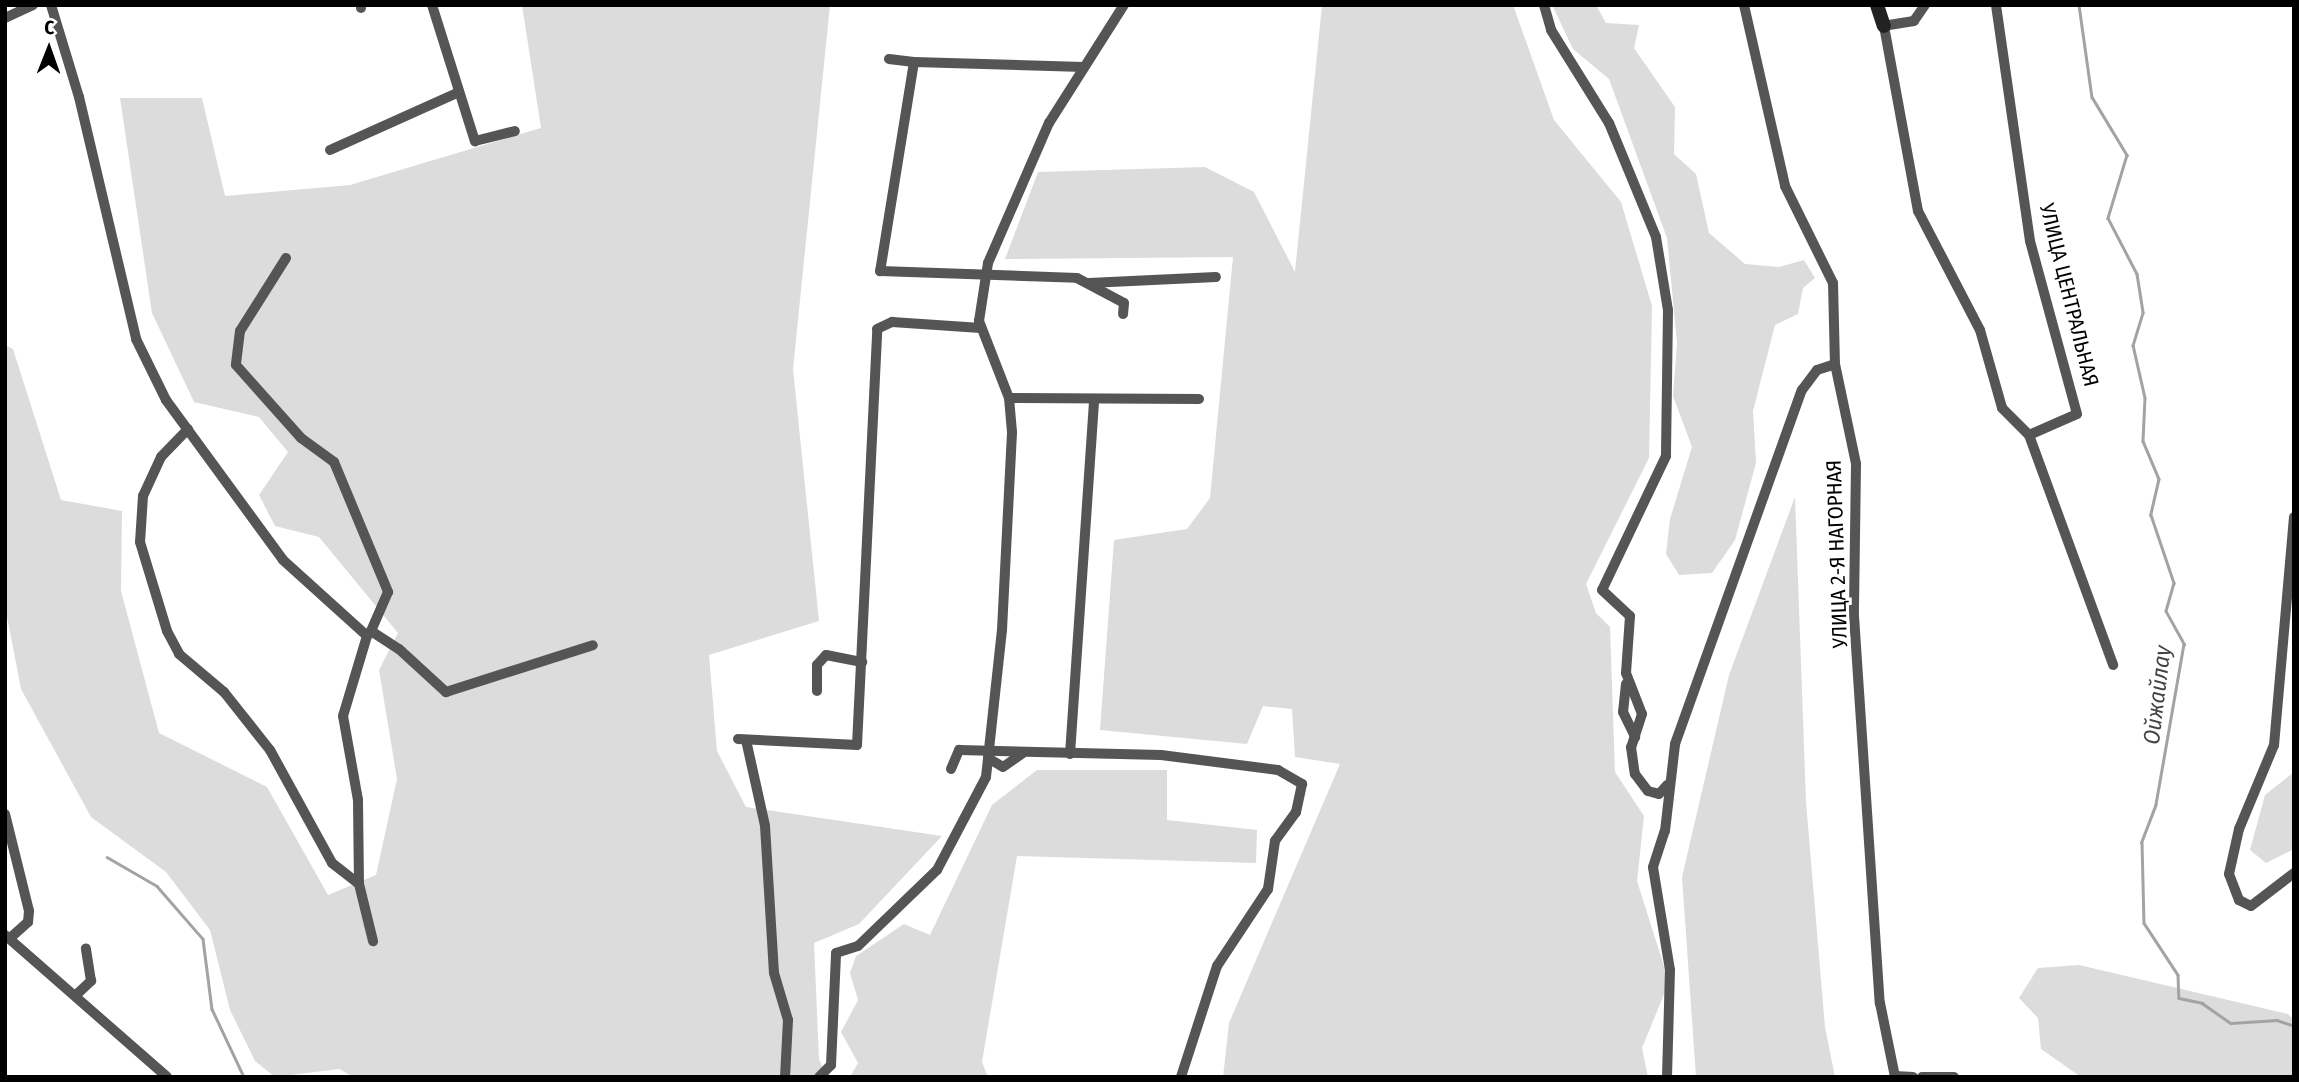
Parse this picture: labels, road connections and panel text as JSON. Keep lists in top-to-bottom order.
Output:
{
  "streets": {
    "street": ["УЛИЦА ЦЕНТРАЛЬНАЯ", "УЛИЦА 2-Я НАГОРНАЯ"]
  },
  "water": ["Ойжайлау"],
  "north": "top"
}
